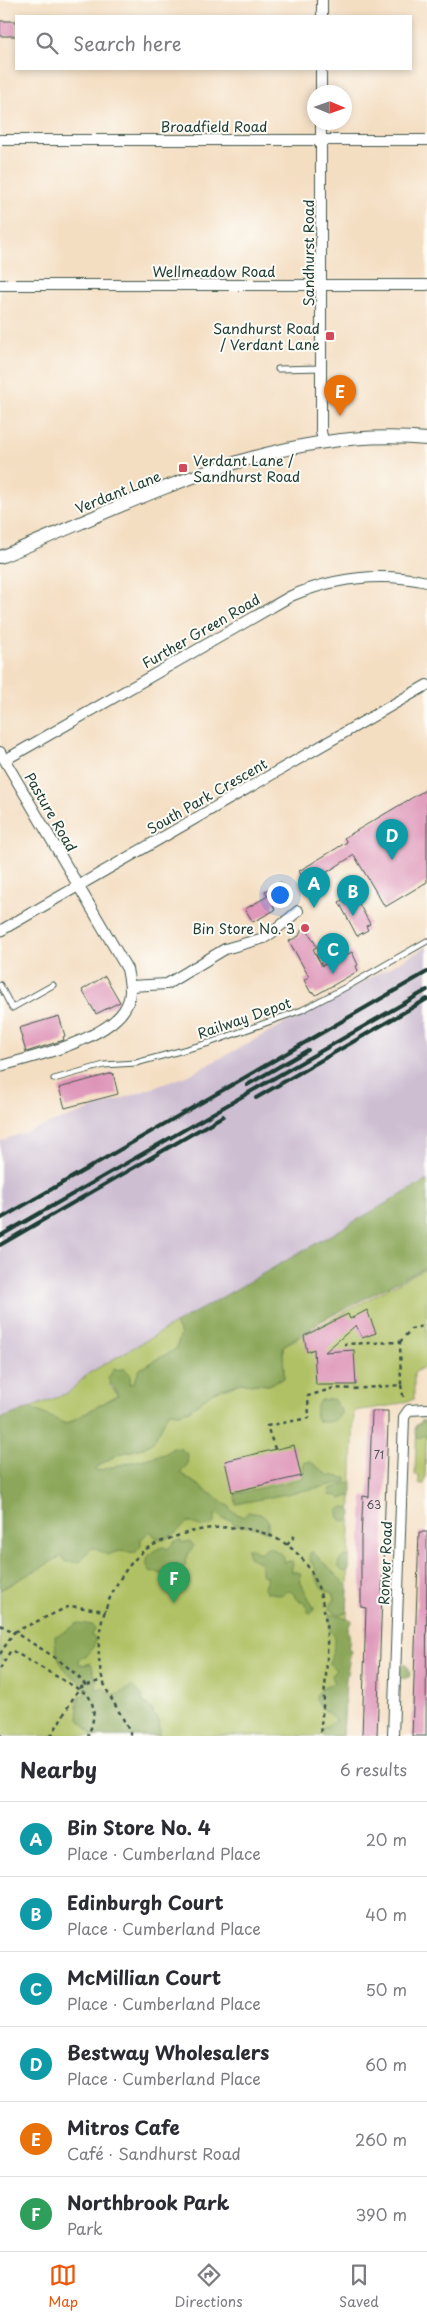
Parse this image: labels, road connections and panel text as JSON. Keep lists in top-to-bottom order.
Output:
{
  "streets": {
    "street": [
      "Broadfield Road",
      "Sandhurst Road",
      "Wellmeadow Road",
      "Verdant Lane",
      "Further Green Road",
      "South Park Crescent",
      "Pasture Road",
      "Ronver Road"
    ],
    "lane": ["Railway Depot"]
  },
  "crossings": [
    ["Broadfield Road", "Sandhurst Road"],
    ["Sandhurst Road", "Wellmeadow Road"],
    ["Sandhurst Road", "Verdant Lane"],
    ["Further Green Road", "Pasture Road"],
    ["South Park Crescent", "Pasture Road"]
  ],
  "places": {
    "transit": ["Sandhurst Road / Verdant Lane", "Verdant Lane / Sandhurst Road"],
    "other": ["Bin Store No. 3"]
  },
  "house_numbers": ["71", "63"],
  "north": "right",
  "page": {
    "search": "Search here",
    "pins": [
      "E",
      "D",
      "A",
      "B",
      "C",
      "F"
    ],
    "heading": ["Nearby", "6 results"],
    "list": [
      {
        "mark": "A",
        "name": "Bin Store No. 4",
        "note": "Place · Cumberland Place",
        "value": "20 m"
      },
      {
        "mark": "B",
        "name": "Edinburgh Court",
        "note": "Place · Cumberland Place",
        "value": "40 m"
      },
      {
        "mark": "C",
        "name": "McMillian Court",
        "note": "Place · Cumberland Place",
        "value": "50 m"
      },
      {
        "mark": "D",
        "name": "Bestway Wholesalers",
        "note": "Place · Cumberland Place",
        "value": "60 m"
      },
      {
        "mark": "E",
        "name": "Mitros Cafe",
        "note": "Café · Sandhurst Road",
        "value": "260 m"
      },
      {
        "mark": "F",
        "name": "Northbrook Park",
        "note": "Park",
        "value": "390 m"
      }
    ],
    "nav": ["Map", "Directions", "Saved"]
  }
}
